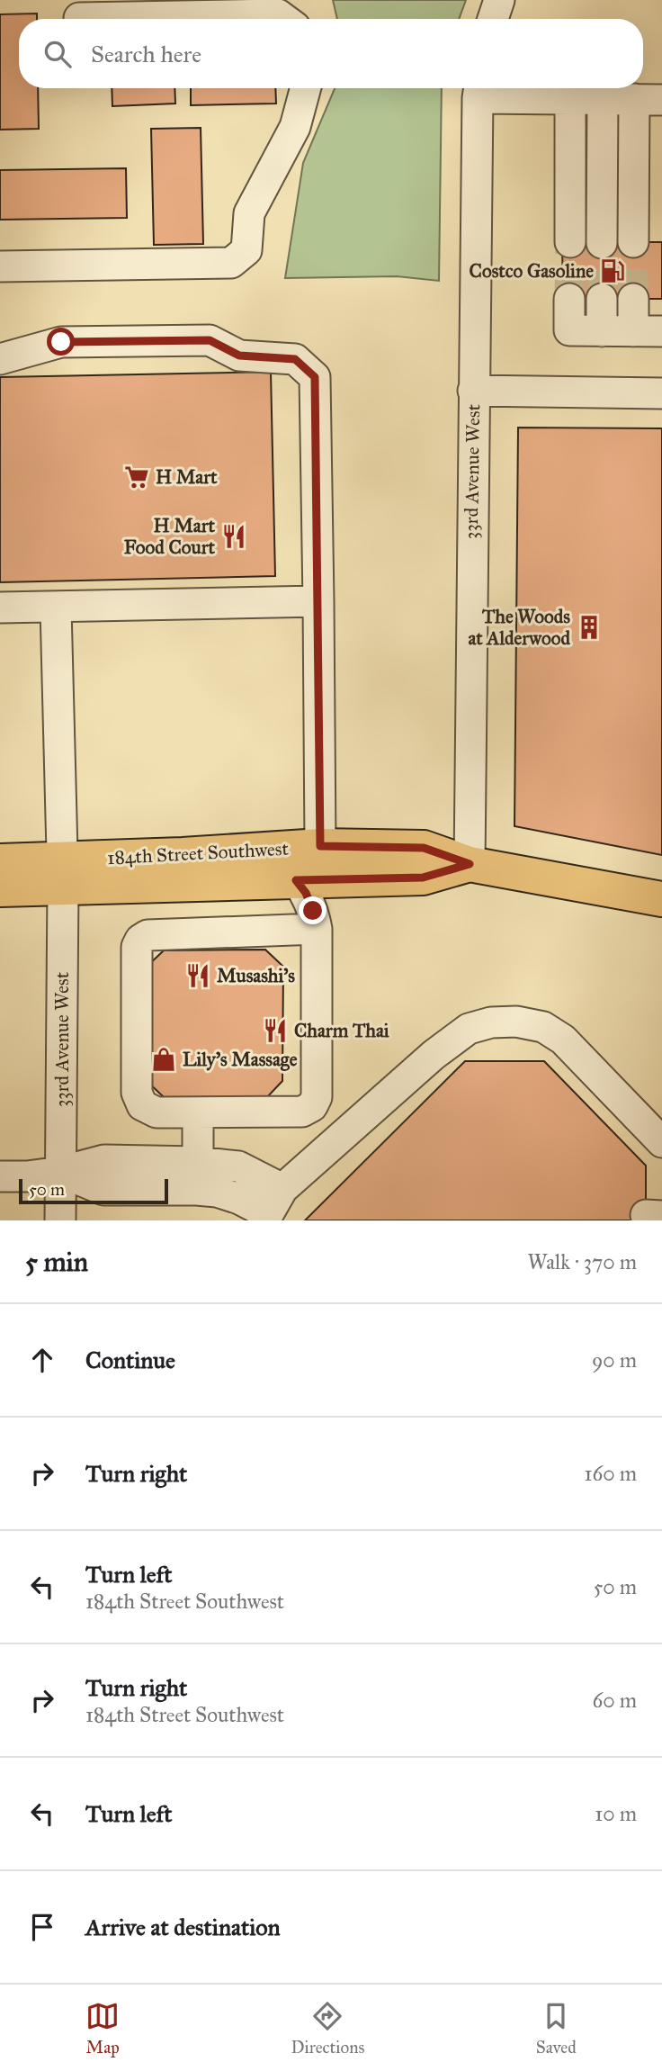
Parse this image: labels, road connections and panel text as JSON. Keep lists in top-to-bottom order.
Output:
{
  "streets": {
    "main road": ["184th Street Southwest"],
    "street": ["33rd Avenue West"]
  },
  "crossings": [
    ["33rd Avenue West", "184th Street Southwest"]
  ],
  "places": {
    "fuel station": ["Costco Gasoline"],
    "supermarket": ["H Mart"],
    "restaurant": ["H Mart Food Court", "Musashi’s", "Charm Thai"],
    "building": ["The Woods at Alderwood"],
    "shop": ["Lily’s Massage"]
  },
  "scale_bar": "50 m",
  "page": {
    "search": "Search here",
    "scale": "50 m",
    "heading": ["5 min", "Walk · 370 m"],
    "list": [
      ["Continue", "90 m"],
      ["Turn right", "160 m"],
      ["Turn left", "184th Street Southwest", "50 m"],
      ["Turn right", "184th Street Southwest", "60 m"],
      ["Turn left", "10 m"],
      "Arrive at destination"
    ],
    "nav": ["Map", "Directions", "Saved"]
  }
}
